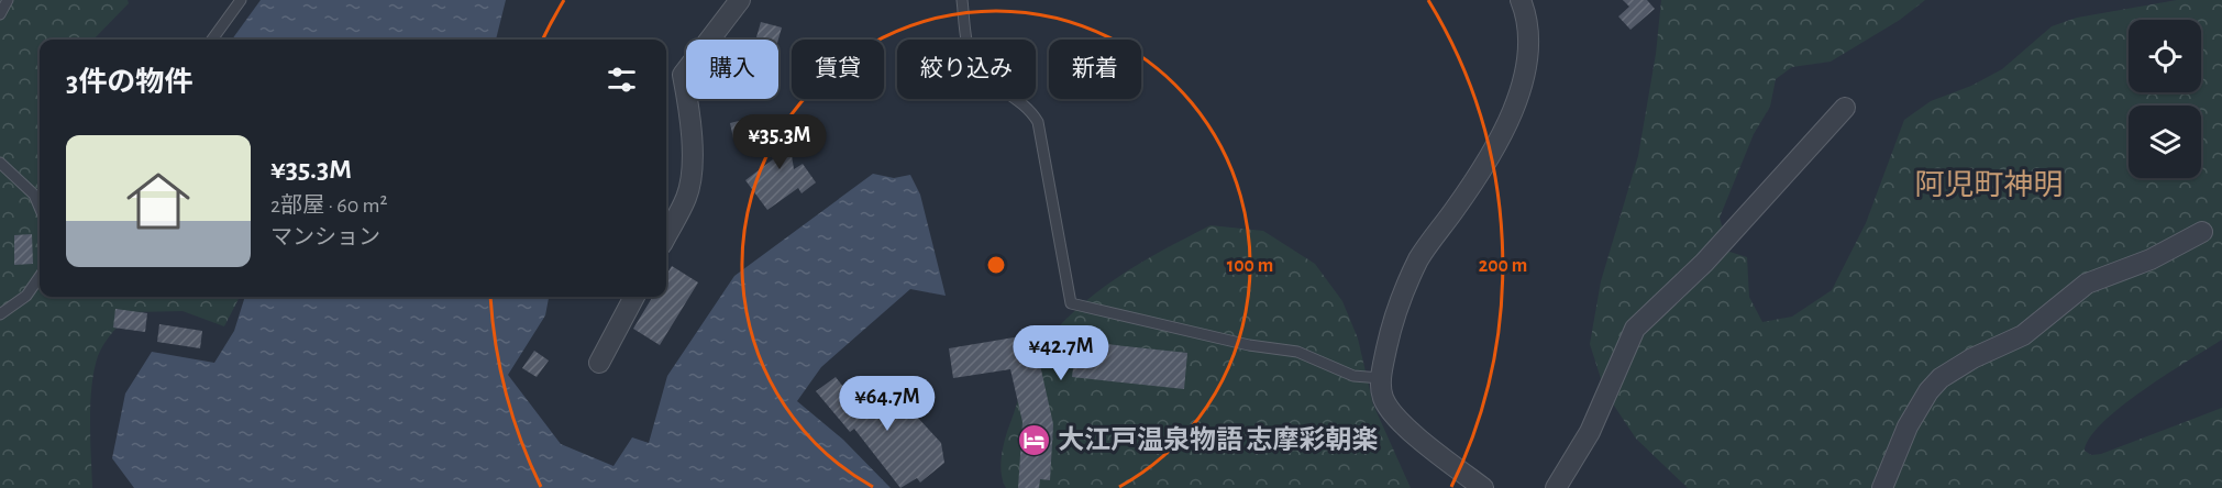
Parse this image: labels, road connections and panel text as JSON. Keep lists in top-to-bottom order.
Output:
{
  "districts": ["阿児町神明"],
  "places": {
    "hotel": ["大江戸温泉物語 志摩彩朝楽"]
  },
  "page": {
    "chip": [
      "購入",
      "賃貸",
      "絞り込み",
      "新着"
    ],
    "heading": "3件の物件",
    "price": ["¥35.3M", "¥42.7M", "¥64.7M"],
    "list": [
      {
        "name": "¥35.3M",
        "note": "2部屋 · 60 m² · マンション"
      }
    ]
  },
  "rings": ["100 m", "200 m"]
}
